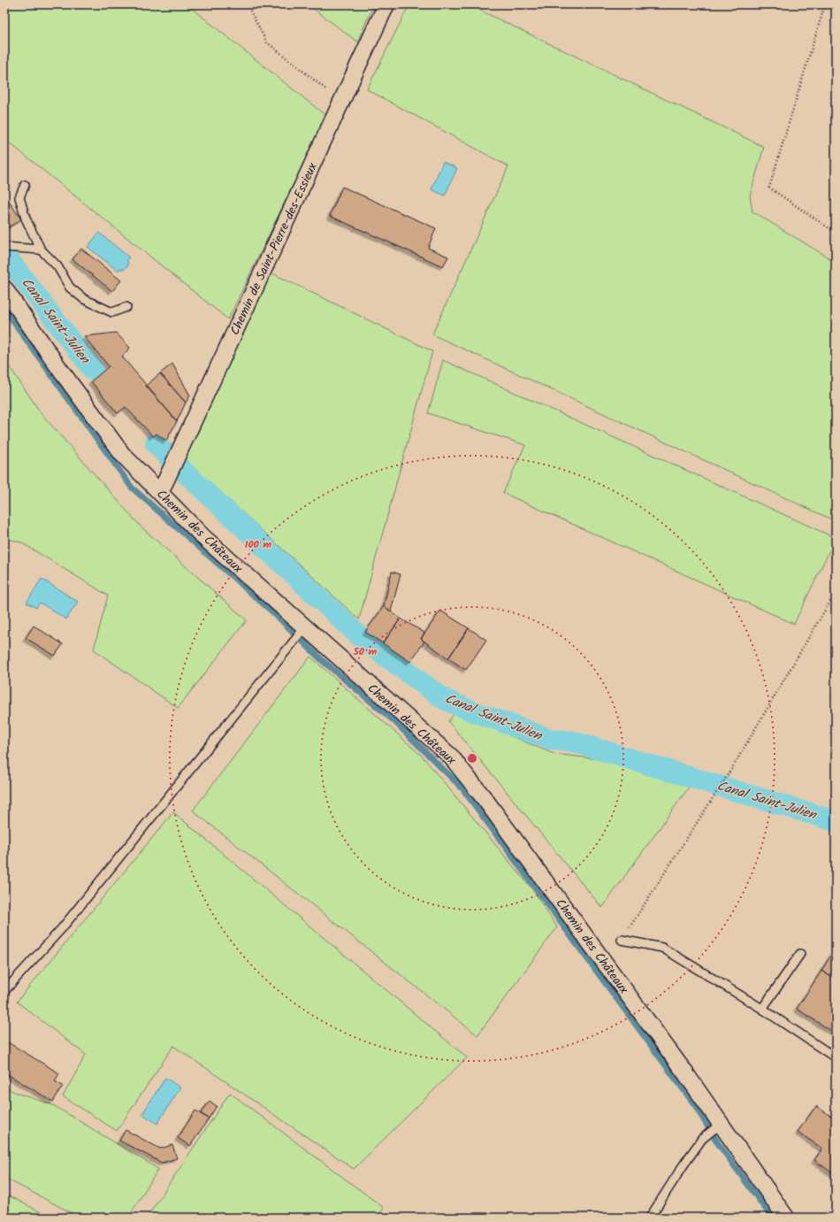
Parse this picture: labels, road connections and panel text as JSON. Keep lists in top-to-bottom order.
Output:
{
  "streets": {
    "street": ["Chemin de Saint-Pierre-des-Essieux", "Chemin des Châteaux"]
  },
  "crossings": [
    ["Chemin de Saint-Pierre-des-Essieux", "Chemin des Châteaux"]
  ],
  "water": ["Canal Saint-Julien"],
  "rings": ["100 m", "50 m"]
}
